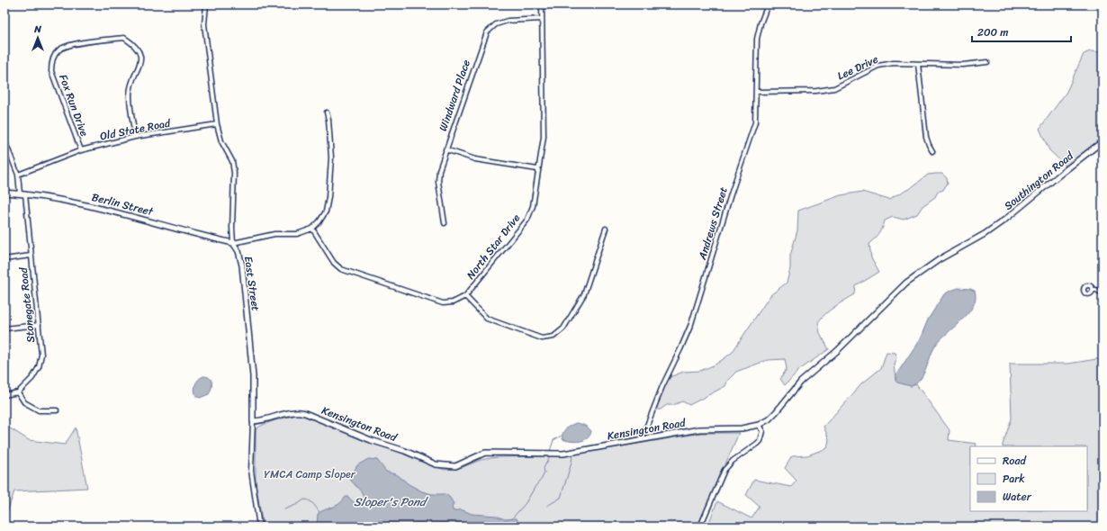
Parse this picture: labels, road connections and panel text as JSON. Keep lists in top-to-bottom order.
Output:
{
  "streets": {
    "main road": [
      "Southington Road",
      "Berlin Street",
      "East Street",
      "Kensington Road"
    ],
    "street": [
      "Lee Drive",
      "Windward Place",
      "Fox Run Drive",
      "Old State Road",
      "Andrews Street",
      "North Star Drive",
      "Stonegate Road"
    ]
  },
  "crossings": [
    ["Lee Drive", "Andrews Street"],
    ["Windward Place", "North Star Drive"],
    ["Fox Run Drive", "Old State Road"],
    ["Old State Road", "East Street"],
    ["Old State Road", "Stonegate Road"],
    ["Southington Road", "Kensington Road"],
    ["Berlin Street", "East Street"],
    ["Berlin Street", "Stonegate Road"],
    ["Andrews Street", "Kensington Road"],
    ["East Street", "Kensington Road"]
  ],
  "water": ["Sloper's Pond"],
  "parks": ["YMCA Camp Sloper"],
  "legend": ["Road", "Park", "Water"],
  "scale_bar": "200 m",
  "north": "top"
}
